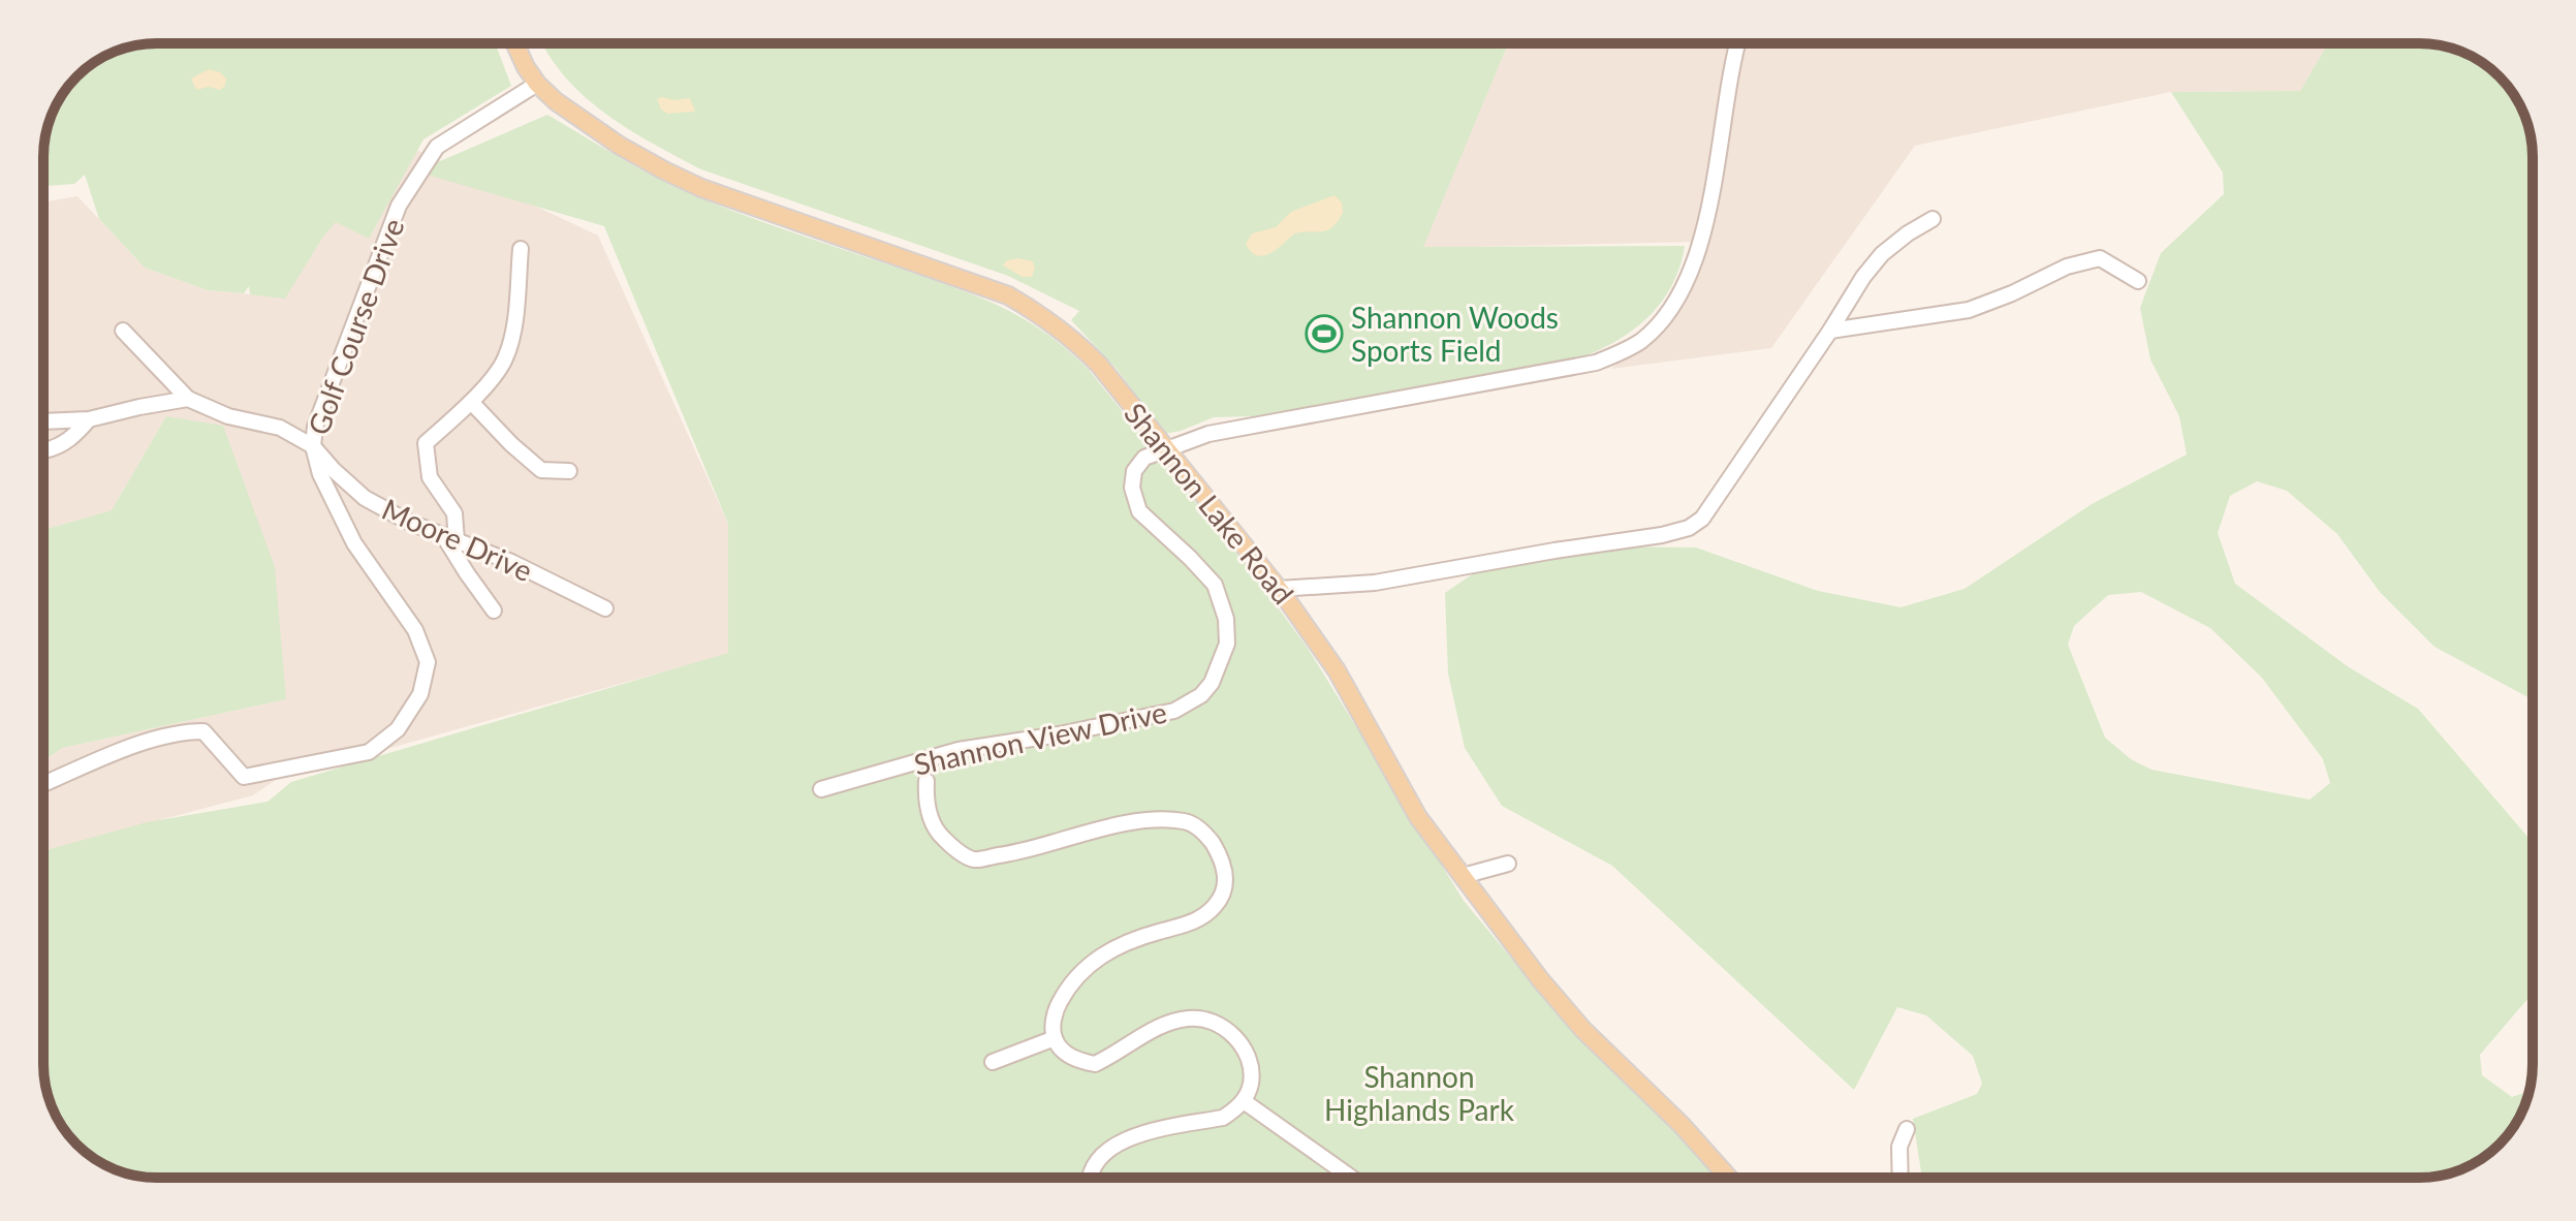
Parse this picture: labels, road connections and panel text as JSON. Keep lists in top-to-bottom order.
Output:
{
  "streets": {
    "main road": ["Shannon Lake Road"],
    "street": ["Golf Course Drive", "Moore Drive", "Shannon View Drive"]
  },
  "crossings": [
    ["Golf Course Drive", "Shannon Lake Road"],
    ["Golf Course Drive", "Moore Drive"],
    ["Shannon Lake Road", "Shannon View Drive"]
  ],
  "parks": ["Shannon Highlands Park"],
  "places": {
    "sports": ["Shannon Woods Sports Field"]
  }
}
